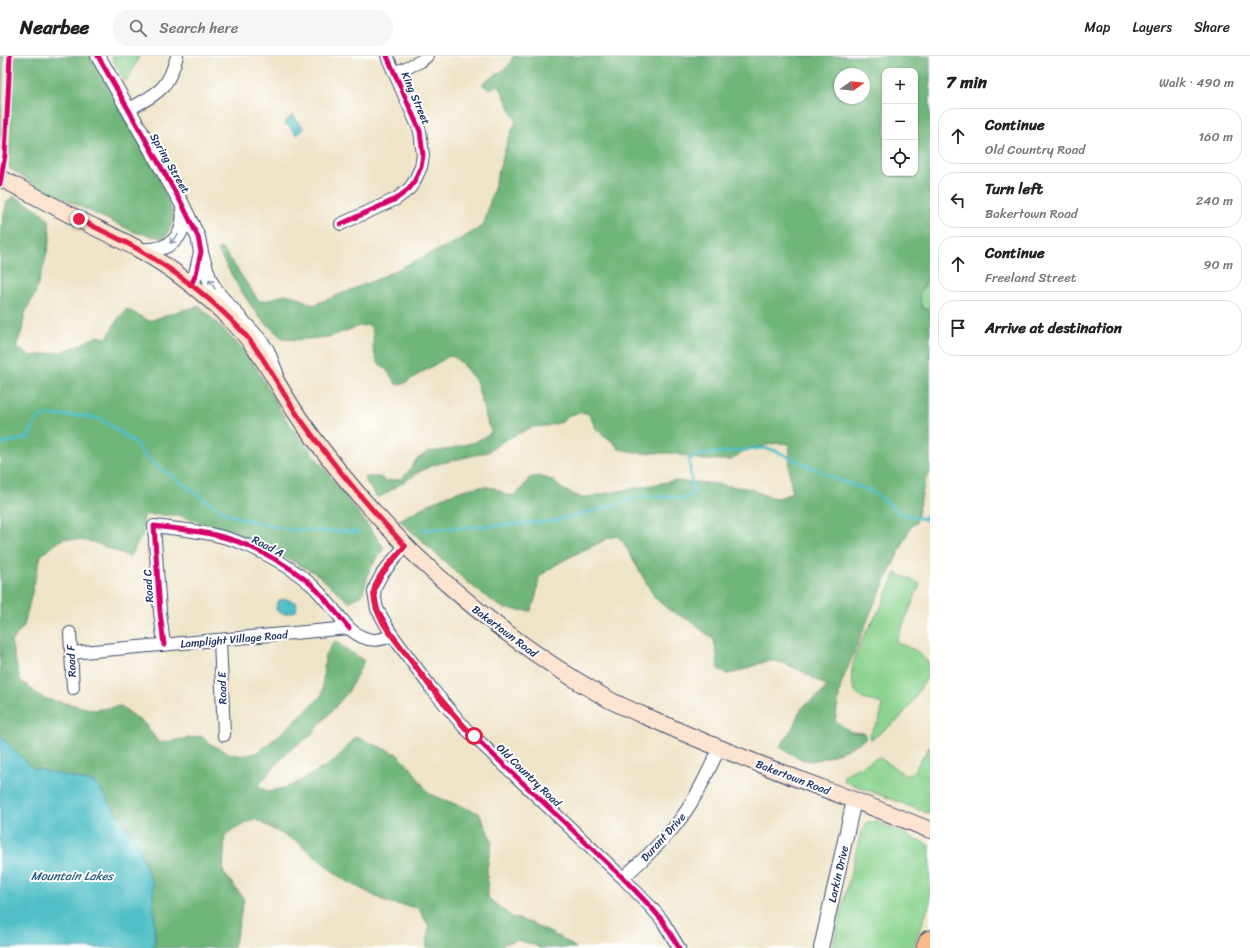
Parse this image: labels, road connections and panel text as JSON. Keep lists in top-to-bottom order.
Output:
{
  "streets": {
    "main road": ["Bakertown Road"],
    "street": [
      "King Street",
      "Spring Street",
      "Road A",
      "Road C",
      "Lamplight Village Road",
      "Road F",
      "Road E",
      "Old Country Road",
      "Durant Drive",
      "Larkin Drive"
    ]
  },
  "crossings": [
    ["Spring Street", "Bakertown Road"],
    ["Road A", "Road C"],
    ["Road A", "Lamplight Village Road"],
    ["Road C", "Lamplight Village Road"],
    ["Bakertown Road", "Old Country Road"],
    ["Bakertown Road", "Durant Drive"],
    ["Bakertown Road", "Larkin Drive"],
    ["Lamplight Village Road", "Road F"],
    ["Lamplight Village Road", "Road E"],
    ["Old Country Road", "Durant Drive"]
  ],
  "water": ["Mountain Lakes"],
  "north": "right",
  "page": {
    "header": "Nearbee",
    "search": "Search here",
    "nav": ["Map", "Layers", "Share"],
    "heading": ["7 min", "Walk · 490 m"],
    "map_buttons": ["+", "−"],
    "list": [
      ["Continue", "Old Country Road", "160 m"],
      ["Turn left", "Bakertown Road", "240 m"],
      ["Continue", "Freeland Street", "90 m"],
      "Arrive at destination"
    ]
  }
}
